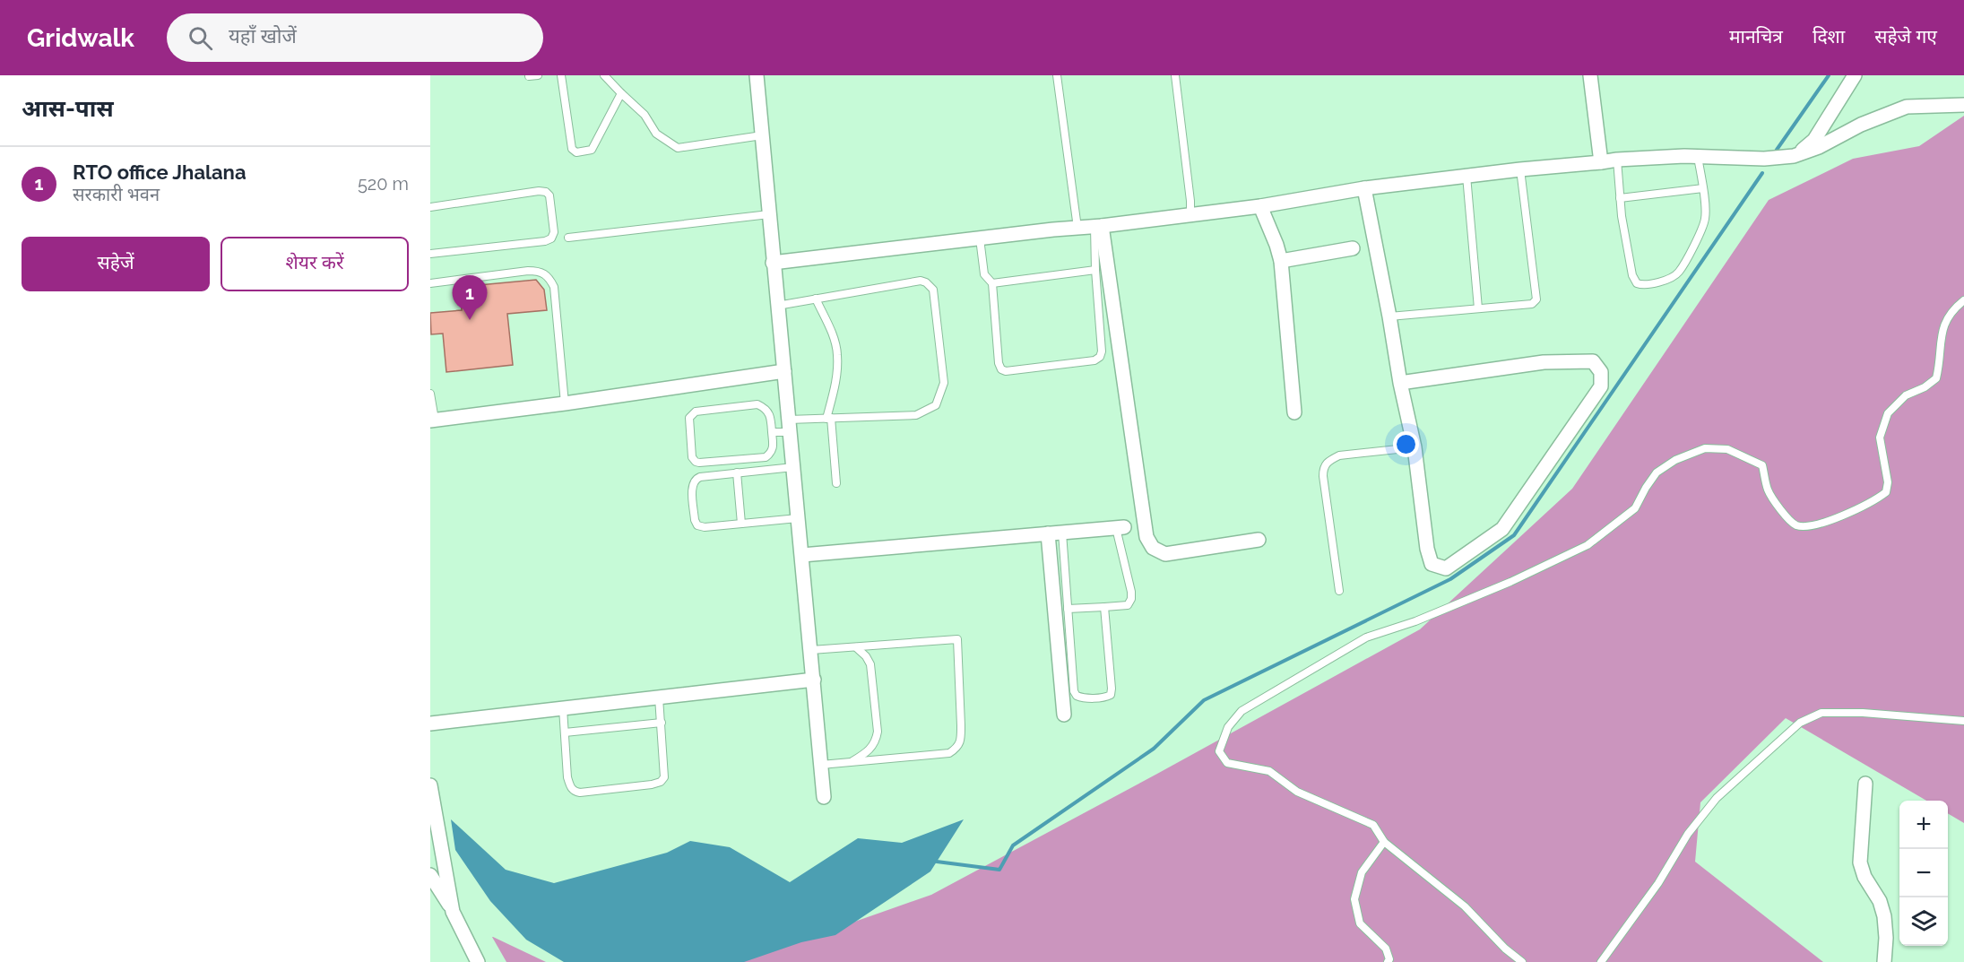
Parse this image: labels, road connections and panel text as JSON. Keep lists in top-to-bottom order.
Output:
{
  "page": {
    "header": "Gridwalk",
    "search": "यहाँ खोजें",
    "nav": ["मानचित्र", "दिशा", "सहेजे गए"],
    "heading": "आस-पास",
    "list": [
      {
        "mark": "1",
        "name": "RTO office Jhalana",
        "note": "सरकारी भवन",
        "value": "520 m"
      }
    ],
    "buttons": ["सहेजें", "शेयर करें"],
    "pins": "1",
    "map_buttons": ["+", "−"]
  }
}
